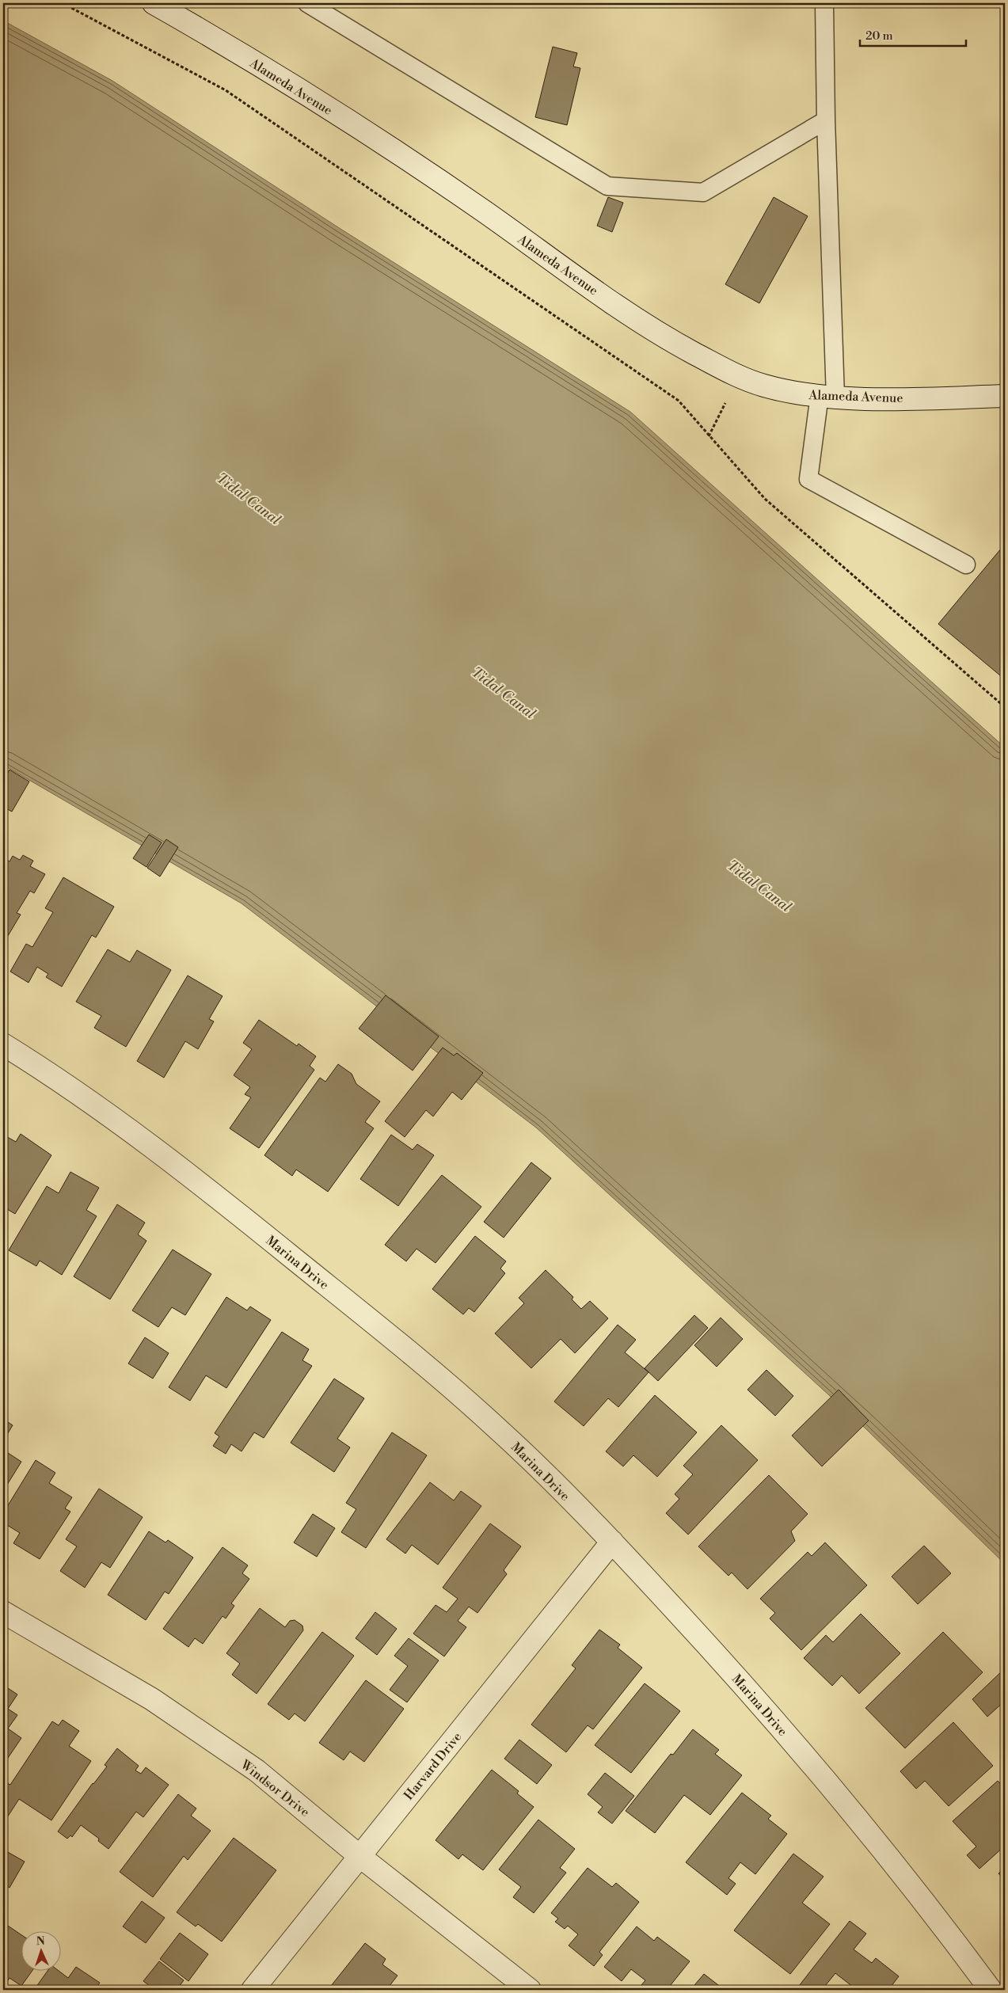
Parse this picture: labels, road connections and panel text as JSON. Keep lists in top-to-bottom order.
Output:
{
  "streets": {
    "street": [
      "Alameda Avenue",
      "Marina Drive",
      "Harvard Drive",
      "Windsor Drive"
    ]
  },
  "crossings": [
    ["Marina Drive", "Harvard Drive"],
    ["Harvard Drive", "Windsor Drive"]
  ],
  "water": ["Tidal Canal"],
  "scale_bar": "20 m",
  "north": "top"
}
